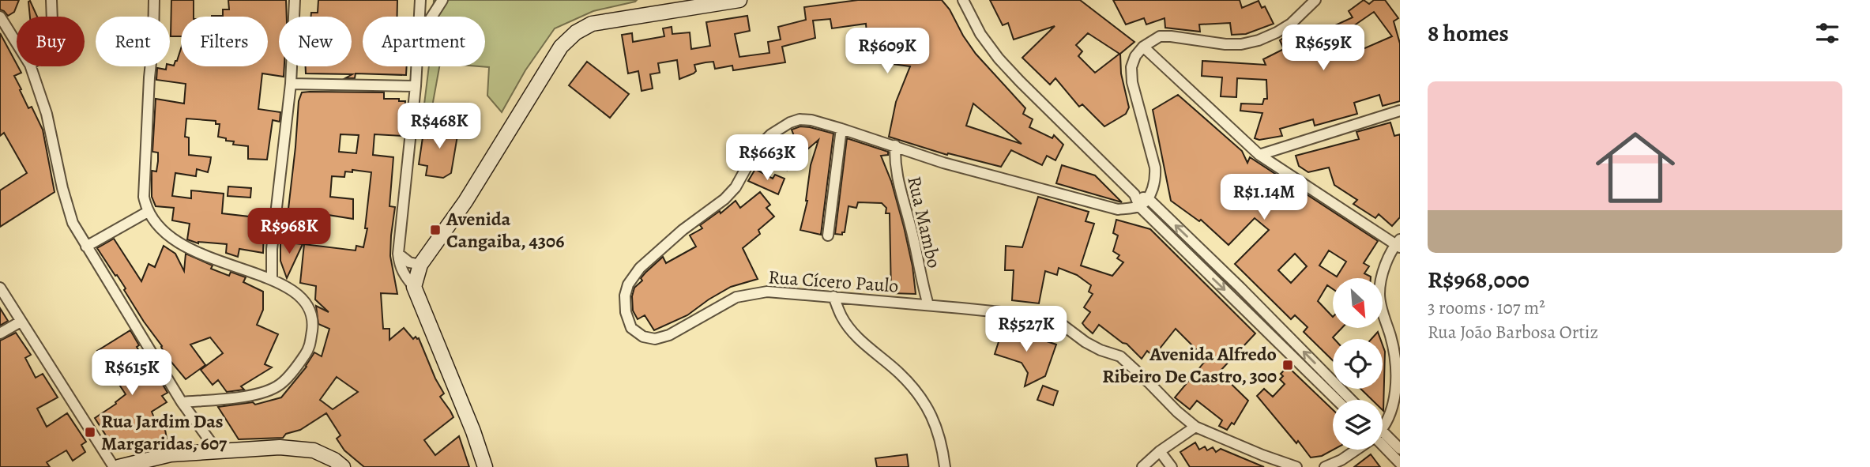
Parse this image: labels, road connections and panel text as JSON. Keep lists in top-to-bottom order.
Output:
{
  "streets": {
    "street": ["Rua Mambo", "Rua Cícero Paulo"]
  },
  "crossings": [
    ["Rua Mambo", "Rua Cícero Paulo"]
  ],
  "places": {
    "transit": ["Avenida Cangaiba, 4306", "Avenida Alfredo Ribeiro De Castro, 300", "Rua Jardim Das Margaridas, 607"]
  },
  "north": "bottom right",
  "page": {
    "heading": "8 homes",
    "chip": [
      "Buy",
      "Rent",
      "Filters",
      "New",
      "Apartment"
    ],
    "price": [
      "R$659K",
      "R$609K",
      "R$468K",
      "R$663K",
      "R$1.14M",
      "R$968K",
      "R$527K",
      "R$615K"
    ],
    "list": [
      {
        "name": "R$968,000",
        "note": "3 rooms · 107 m² · Rua João Barbosa Ortiz"
      }
    ]
  }
}
